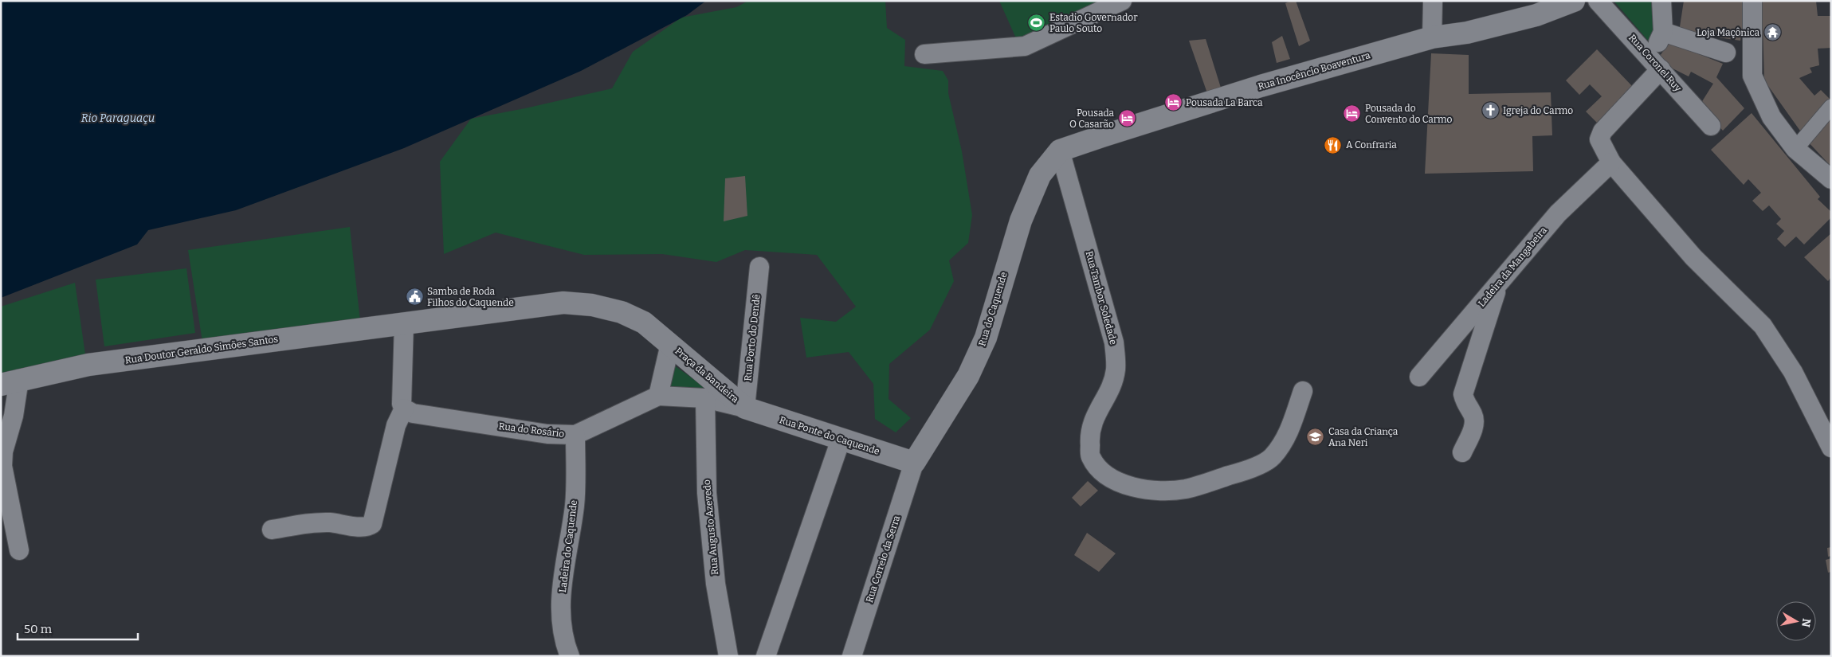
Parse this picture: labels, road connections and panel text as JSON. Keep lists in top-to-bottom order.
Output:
{
  "streets": {
    "street": [
      "Rua Coronel Ruy",
      "Rua Inocêncio Boaventura",
      "Ladeira da Mangabeira",
      "Rua Tambor Soledade",
      "Rua do Caquende",
      "Rua Porto do Dendê",
      "Rua Doutor Geraldo Simões Santos",
      "Praça da Bandeira",
      "Rua do Rosário",
      "Rua Ponte do Caquende",
      "Rua Augusto Azevedo",
      "Ladeira do Caquende",
      "Rua Correio da Serra"
    ]
  },
  "crossings": [
    ["Rua Inocêncio Boaventura", "Rua Tambor Soledade"],
    ["Rua Inocêncio Boaventura", "Rua do Caquende"],
    ["Rua Tambor Soledade", "Rua do Caquende"],
    ["Rua do Caquende", "Rua Ponte do Caquende"],
    ["Rua do Caquende", "Rua Correio da Serra"],
    ["Rua Porto do Dendê", "Praça da Bandeira"],
    ["Rua Porto do Dendê", "Rua Ponte do Caquende"],
    ["Praça da Bandeira", "Rua do Rosário"],
    ["Praça da Bandeira", "Rua Ponte do Caquende"],
    ["Praça da Bandeira", "Rua Augusto Azevedo"],
    ["Rua do Rosário", "Ladeira do Caquende"],
    ["Rua Ponte do Caquende", "Rua Correio da Serra"]
  ],
  "water": ["Rio Paraguaçu"],
  "places": {
    "sports": ["Estadio Governador Paulo Souto"],
    "temple": ["Loja Maçônica"],
    "hotel": ["Pousada La Barca", "Pousada do Convento do Carmo", "Pousada O Casarão"],
    "church": ["Igreja do Carmo"],
    "restaurant": ["A Confraria"],
    "public building": ["Samba de Roda Filhos do Caquende"],
    "school or university": ["Casa da Criança Ana Neri"]
  },
  "scale_bar": "50 m",
  "north": "right"
}
